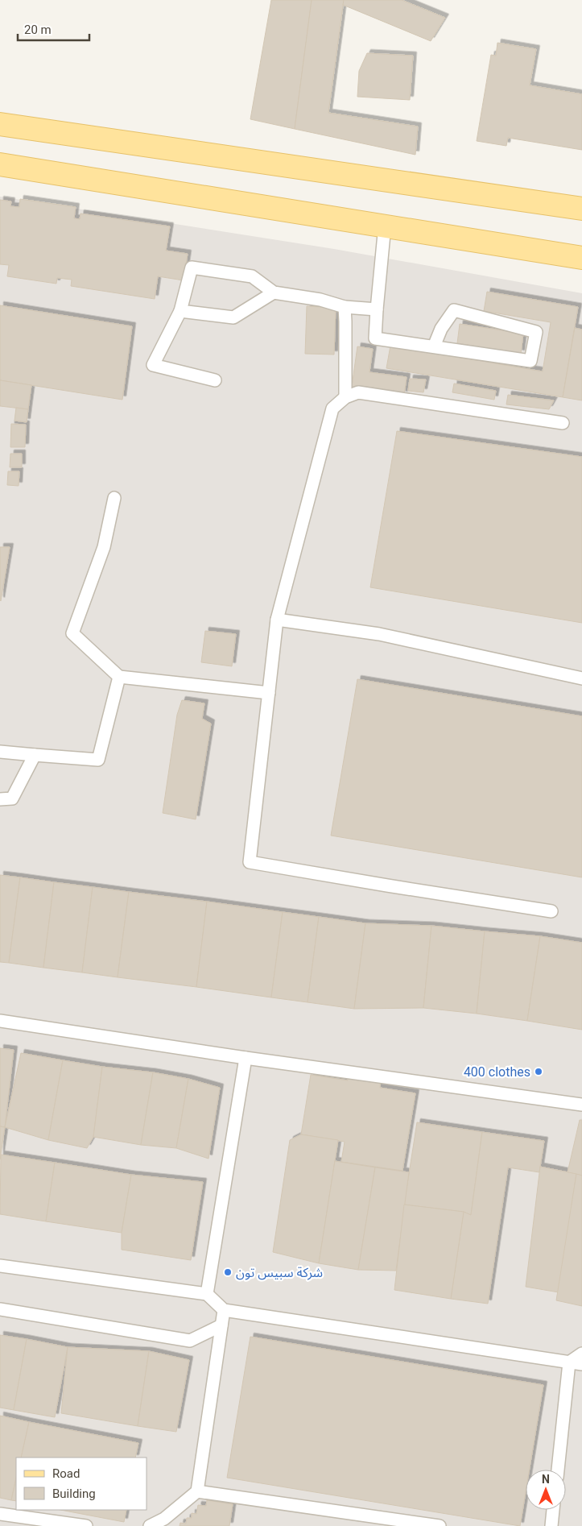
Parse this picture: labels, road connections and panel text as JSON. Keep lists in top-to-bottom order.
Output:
{
  "places": ["400 clothes", "شركة سبيس تون"],
  "legend": ["Road", "Building"],
  "scale_bar": "20 m",
  "north": "top"
}
